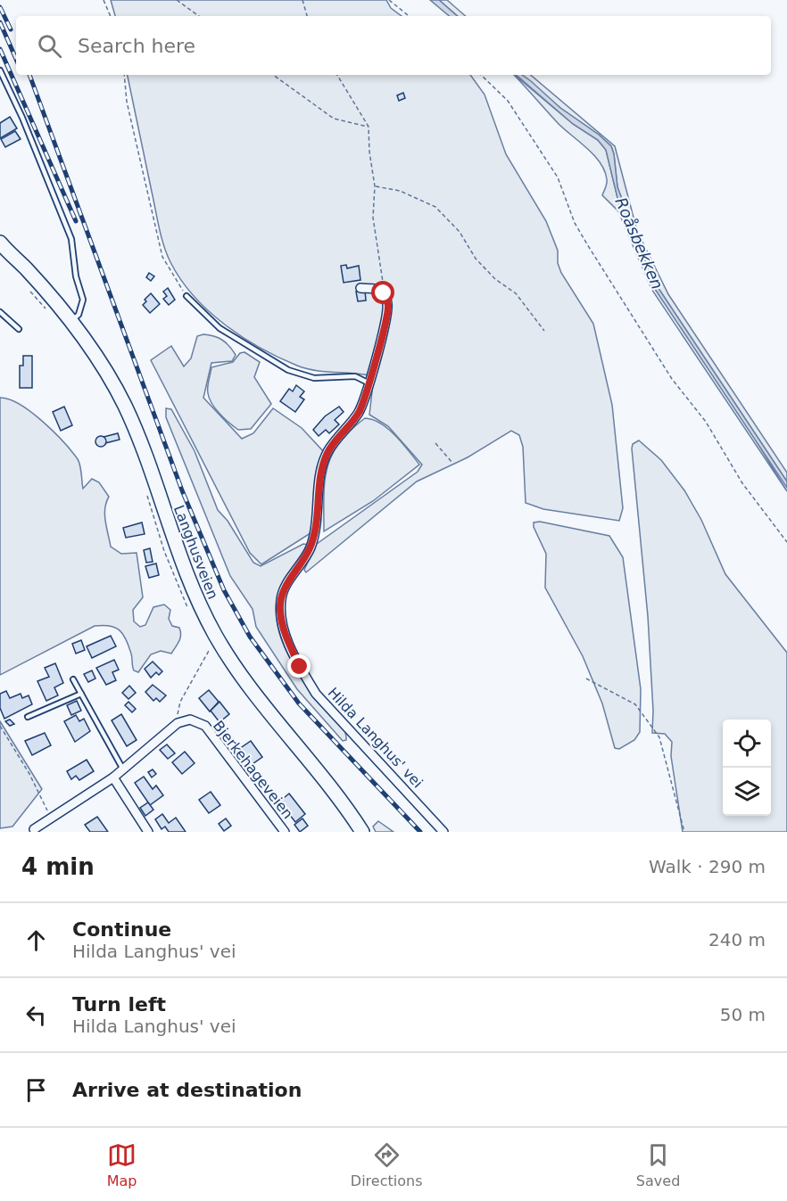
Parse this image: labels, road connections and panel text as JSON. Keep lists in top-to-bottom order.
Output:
{
  "streets": {
    "main road": ["Langhusveien"],
    "street": ["Hilda Langhus' vei", "Bjerkehageveien"]
  },
  "water": ["Roåsbekken"],
  "page": {
    "search": "Search here",
    "heading": ["4 min", "Walk · 290 m"],
    "list": [
      ["Continue", "Hilda Langhus' vei", "240 m"],
      ["Turn left", "Hilda Langhus' vei", "50 m"],
      "Arrive at destination"
    ],
    "nav": ["Map", "Directions", "Saved"]
  }
}
